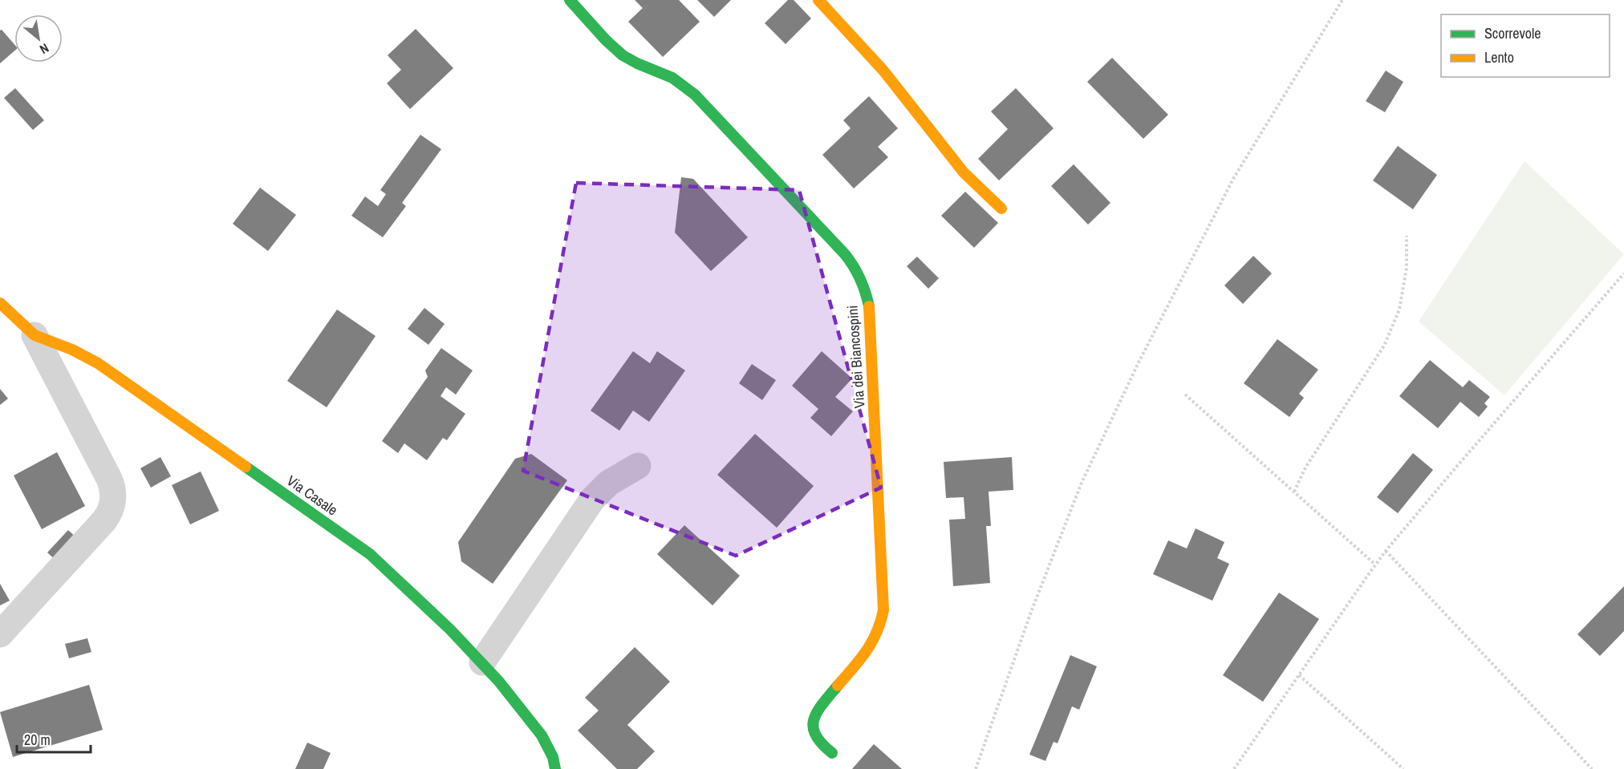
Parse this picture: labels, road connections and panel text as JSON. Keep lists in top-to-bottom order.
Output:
{
  "streets": {
    "street": ["Via dei Biancospini", "Via Casale"]
  },
  "legend": ["Scorrevole", "Lento"],
  "scale_bar": "20 m",
  "north": "bottom right"
}
